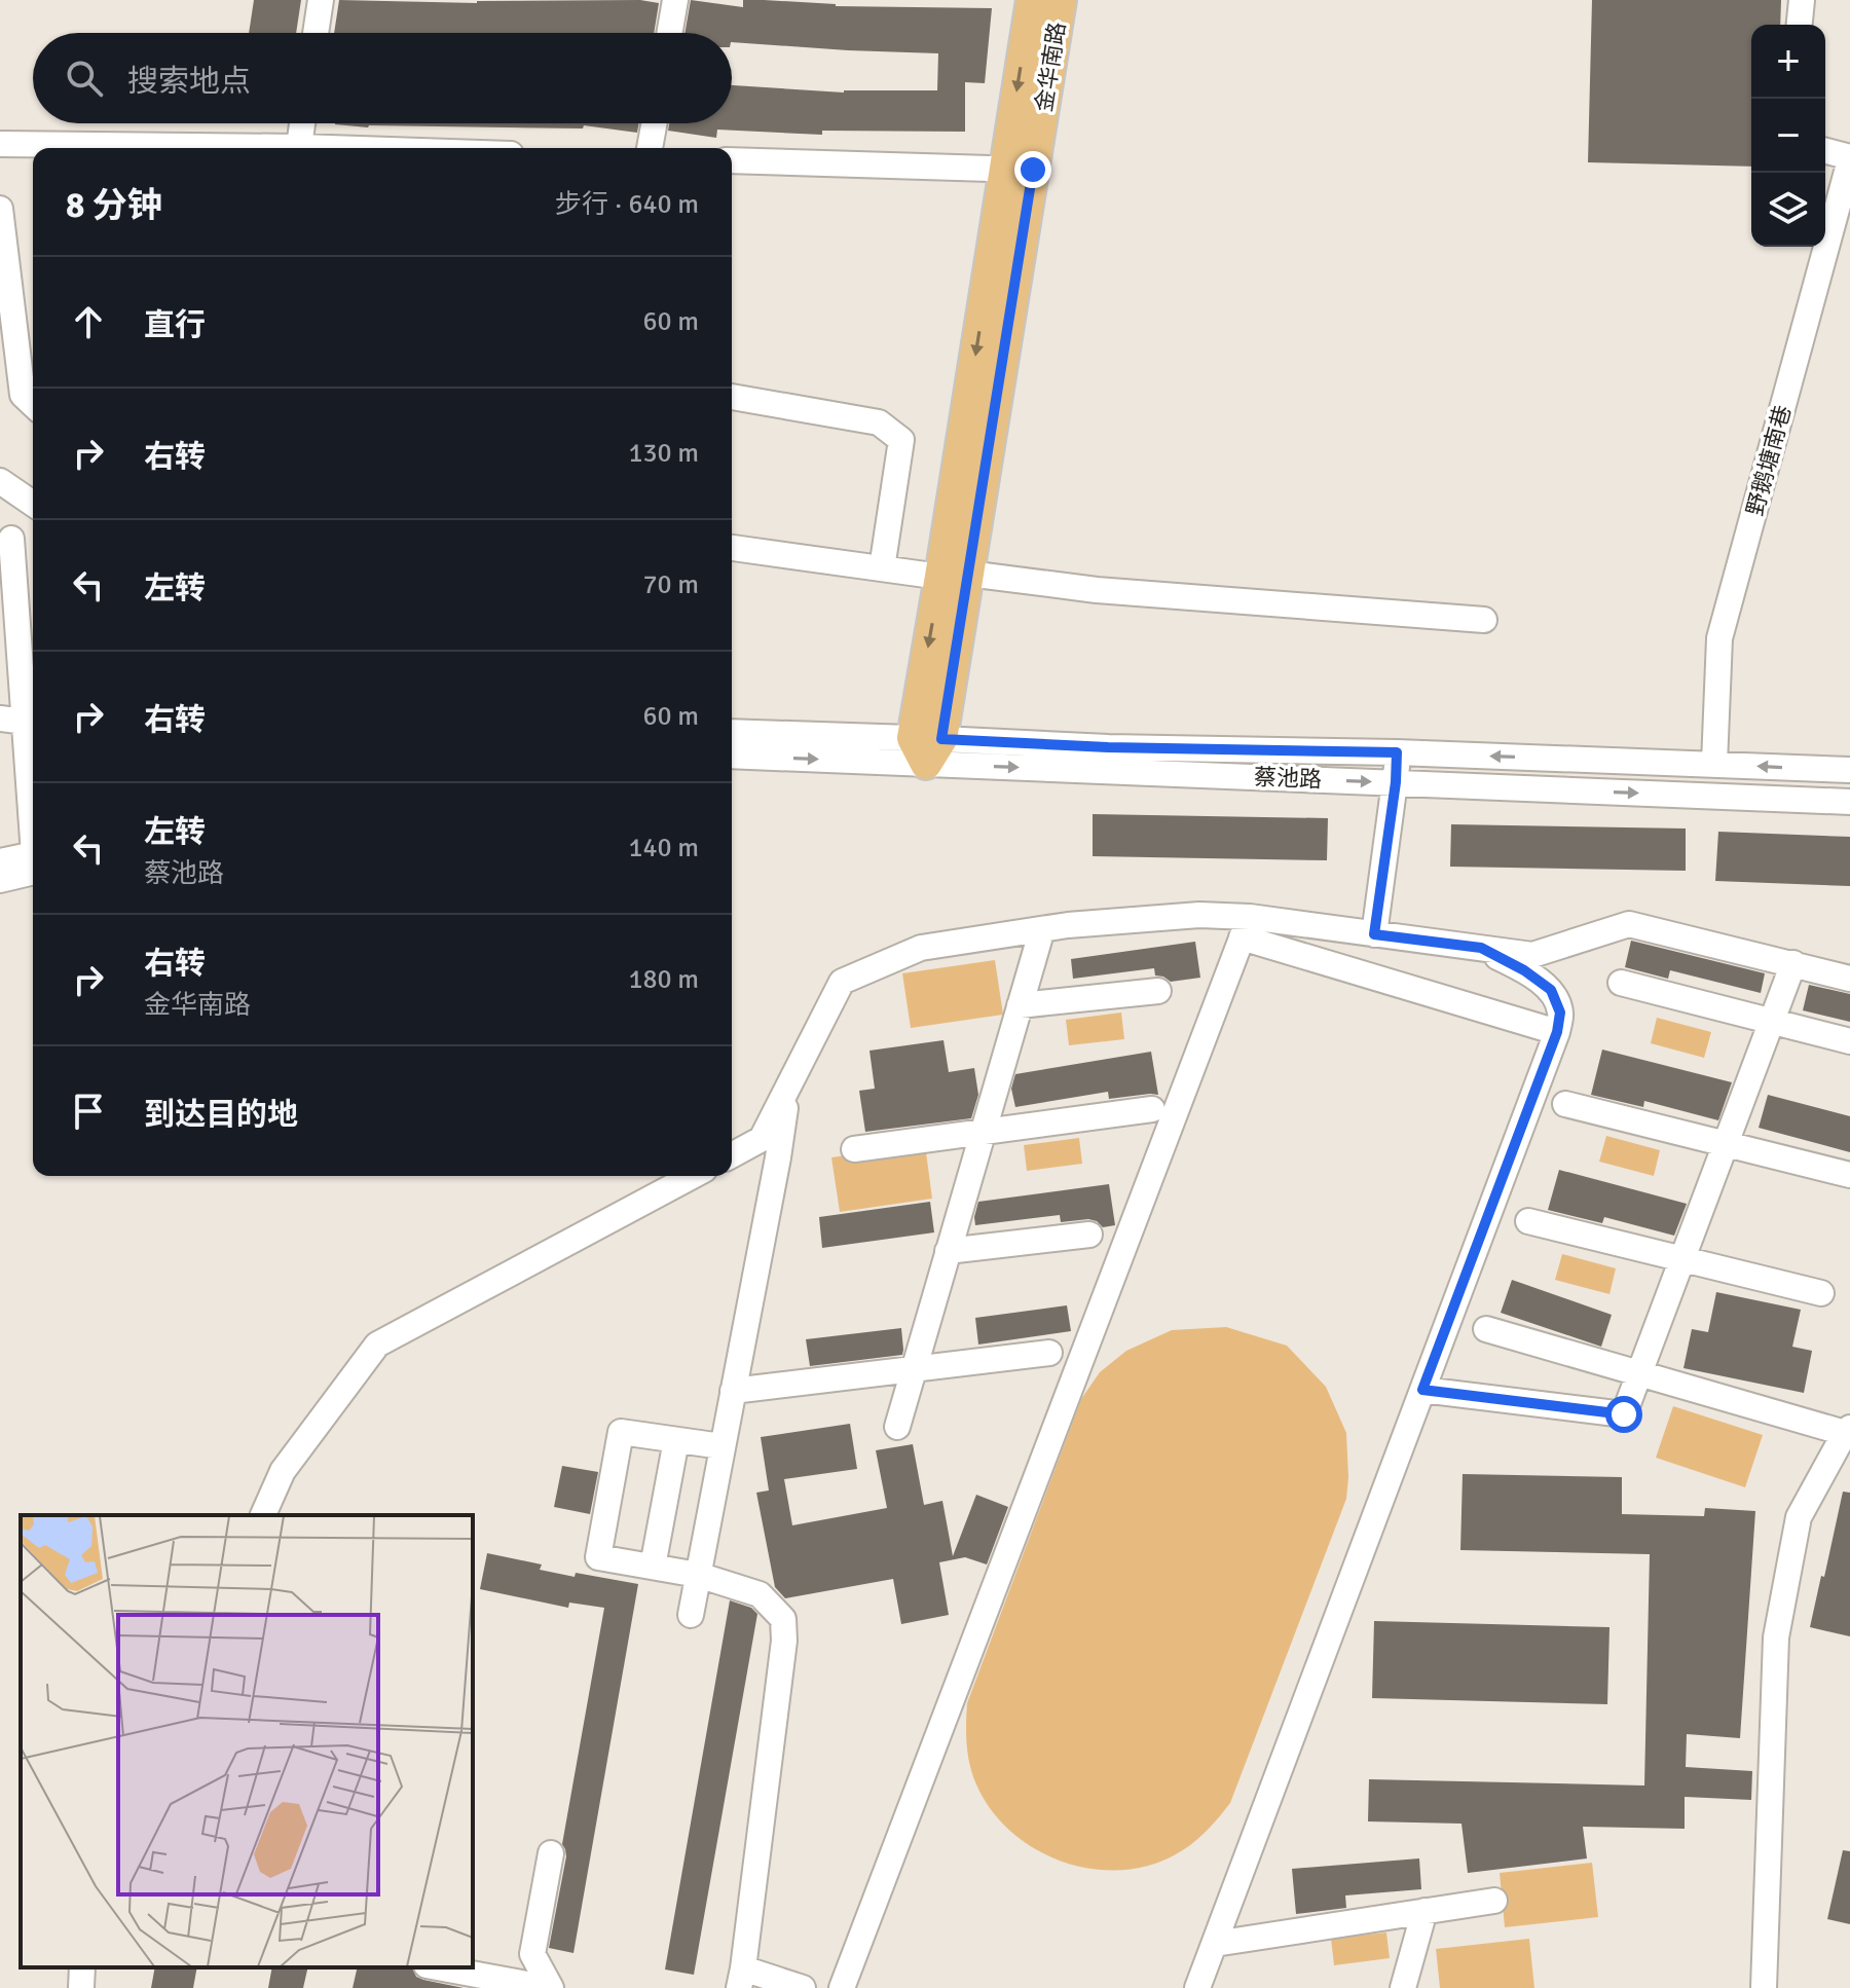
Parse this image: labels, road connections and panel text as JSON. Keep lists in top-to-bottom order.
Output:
{
  "streets": {
    "main road": ["金华南路"],
    "street": ["野鹅塘南巷", "蔡池路"]
  },
  "crossings": [
    ["金华南路", "蔡池路"],
    ["野鹅塘南巷", "蔡池路"]
  ],
  "page": {
    "map_buttons": ["+", "−"],
    "search": "搜索地点",
    "heading": ["8 分钟", "步行 · 640 m"],
    "list": [
      ["直行", "60 m"],
      ["右转", "130 m"],
      ["左转", "70 m"],
      ["右转", "60 m"],
      ["左转", "蔡池路", "140 m"],
      ["右转", "金华南路", "180 m"],
      "到达目的地"
    ]
  }
}
